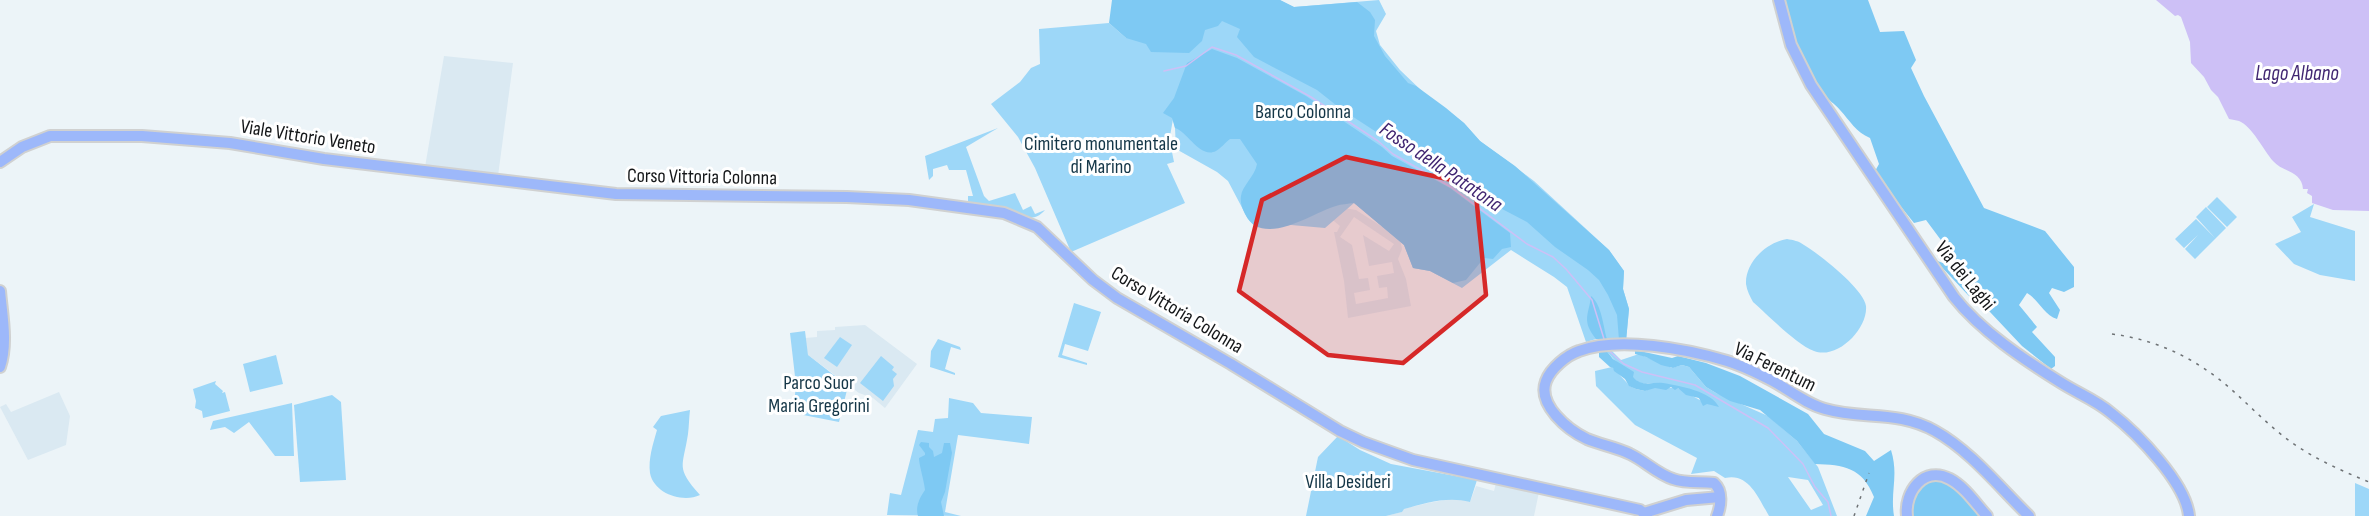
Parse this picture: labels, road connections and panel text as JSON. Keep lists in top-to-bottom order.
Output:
{
  "streets": {
    "main road": [
      "Viale Vittorio Veneto",
      "Corso Vittoria Colonna",
      "Via dei Laghi",
      "Via Ferentum"
    ]
  },
  "crossings": [
    ["Viale Vittorio Veneto", "Corso Vittoria Colonna"]
  ],
  "water": ["Lago Albano", "Fosso della Patatona"],
  "parks": [
    "Barco Colonna",
    "Cimitero monumentale di Marino",
    "Parco Suor Maria Gregorini",
    "Villa Desideri"
  ]
}
